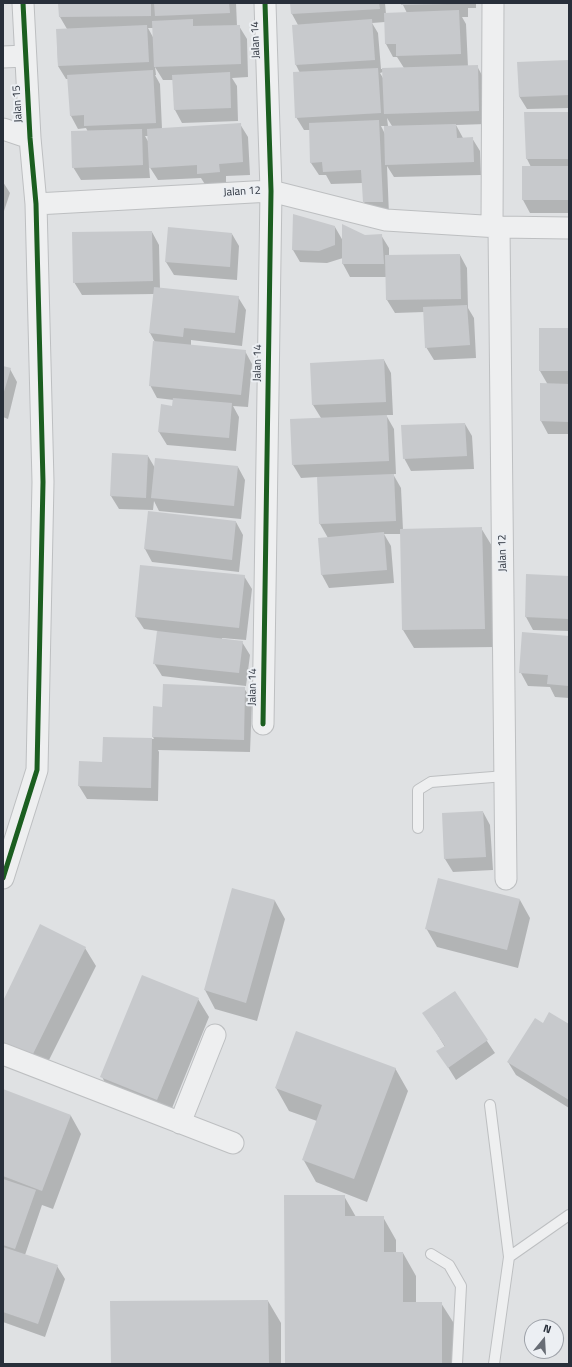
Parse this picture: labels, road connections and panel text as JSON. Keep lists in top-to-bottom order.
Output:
{
  "streets": {
    "street": ["Jalan 14", "Jalan 15", "Jalan 12"]
  },
  "crossings": [
    ["Jalan 14", "Jalan 12"],
    ["Jalan 15", "Jalan 12"]
  ],
  "north": "top"
}
